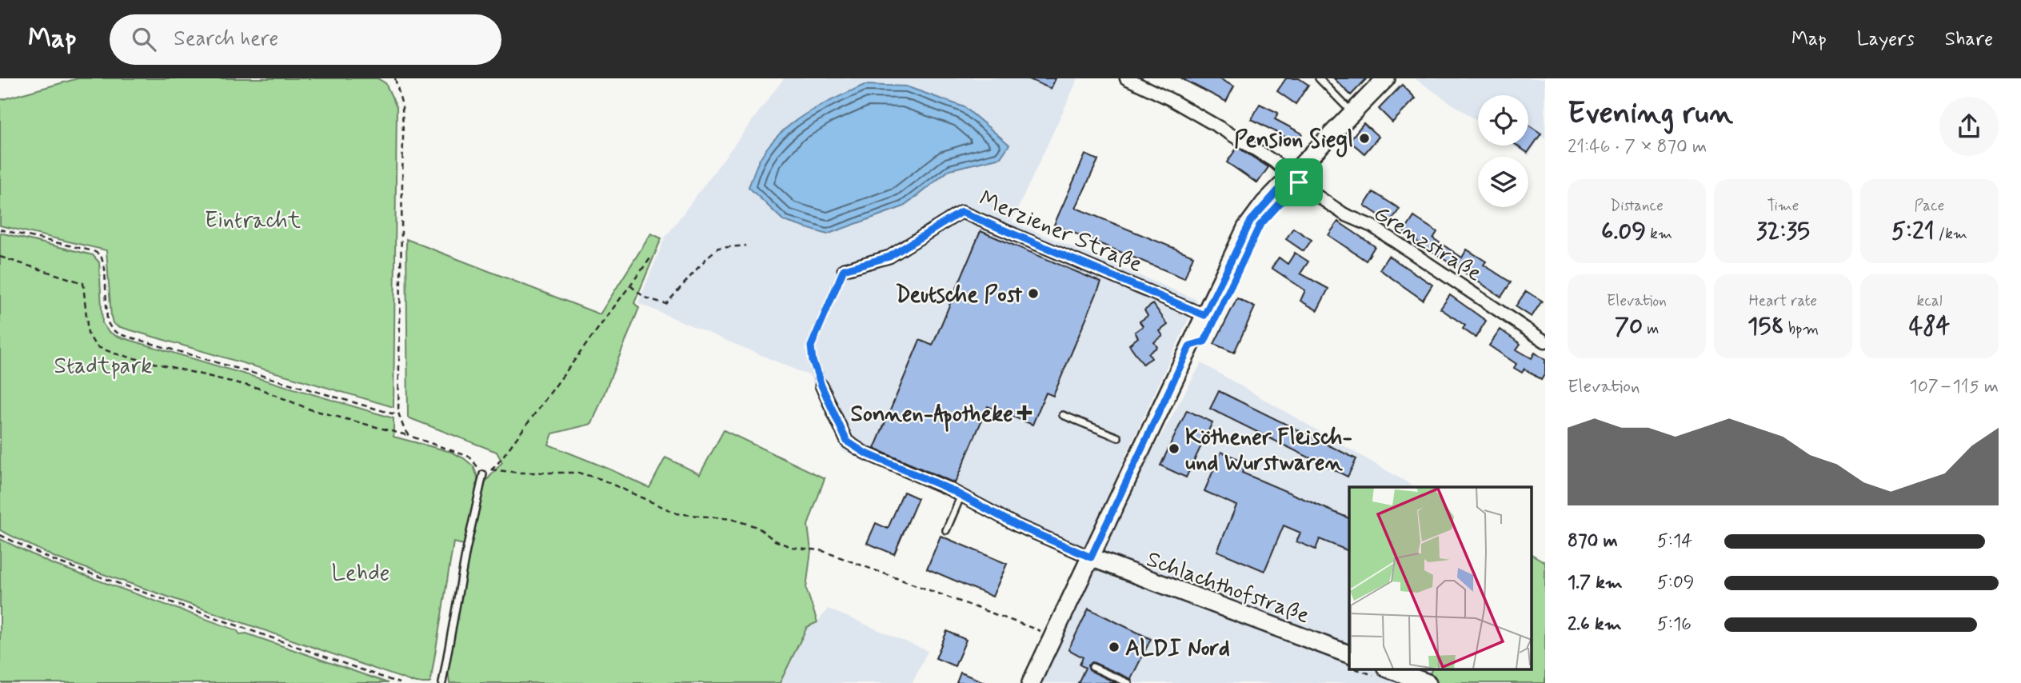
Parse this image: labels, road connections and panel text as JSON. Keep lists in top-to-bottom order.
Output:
{
  "streets": {
    "main road": ["Schlachthofstraße"],
    "street": ["Merziener Straße", "Grenzstraße"]
  },
  "parks": ["Eintracht", "Stadtpark", "Lehde"],
  "places": {
    "other": [
      "Pension Siegl",
      "Deutsche Post",
      "Köthener Fleisch- und Wurstwaren",
      "ALDI Nord"
    ],
    "health": ["Sonnen-Apotheke"]
  },
  "page": {
    "header": "Map",
    "search": "Search here",
    "nav": ["Map", "Layers", "Share"],
    "heading": ["Evening run", "21:46 · 7 × 870 m"],
    "stats": [
      ["Distance", "6.09 km"],
      ["Time", "32:35"],
      ["Pace", "5:21 /km"],
      ["Elevation", "70 m"],
      ["Heart rate", "158 bpm"],
      ["kcal", "484"]
    ],
    "chart": ["Elevation", "107–115 m"],
    "list": [
      {
        "name": "870 m",
        "note": "5:14"
      },
      {
        "name": "1.7 km",
        "note": "5:09"
      },
      {
        "name": "2.6 km",
        "note": "5:16"
      }
    ]
  }
}
